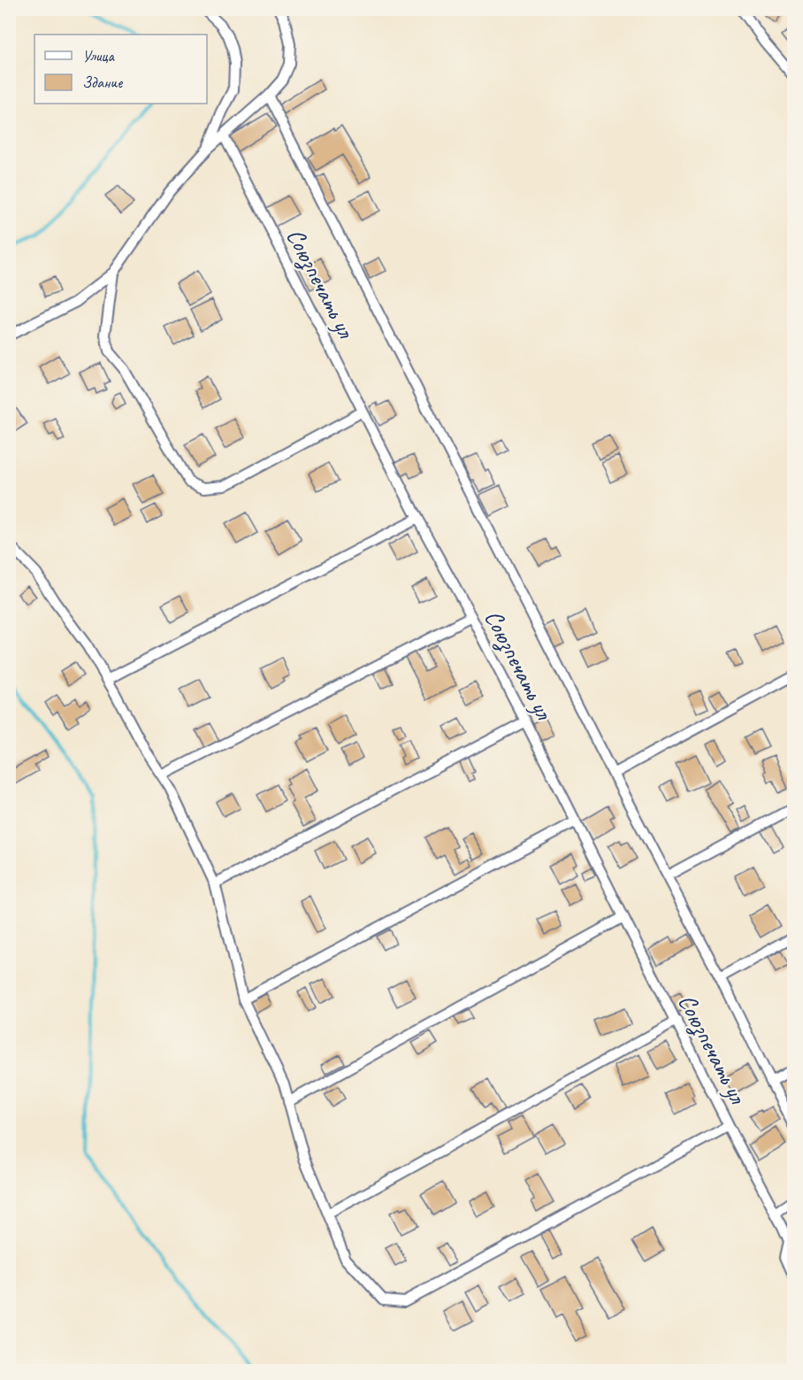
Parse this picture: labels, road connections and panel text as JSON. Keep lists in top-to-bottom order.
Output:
{
  "streets": {
    "street": ["Союзпечать ул"]
  },
  "legend": ["Улица", "Здание"]
}
